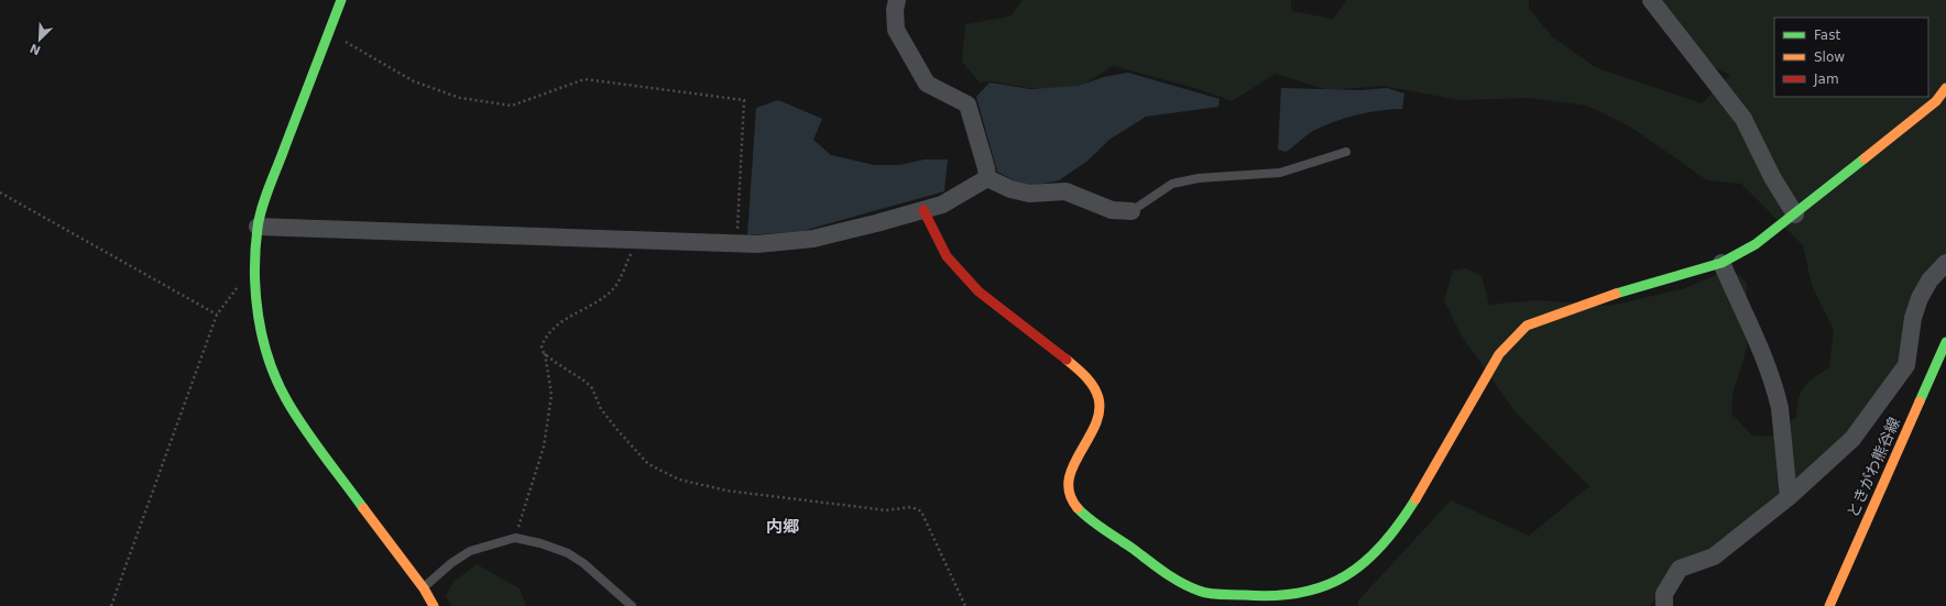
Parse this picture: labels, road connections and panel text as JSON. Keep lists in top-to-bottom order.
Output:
{
  "streets": {
    "street": ["ときがわ熊谷線"]
  },
  "districts": ["内郷"],
  "legend": ["Fast", "Slow", "Jam"],
  "north": "bottom left"
}
